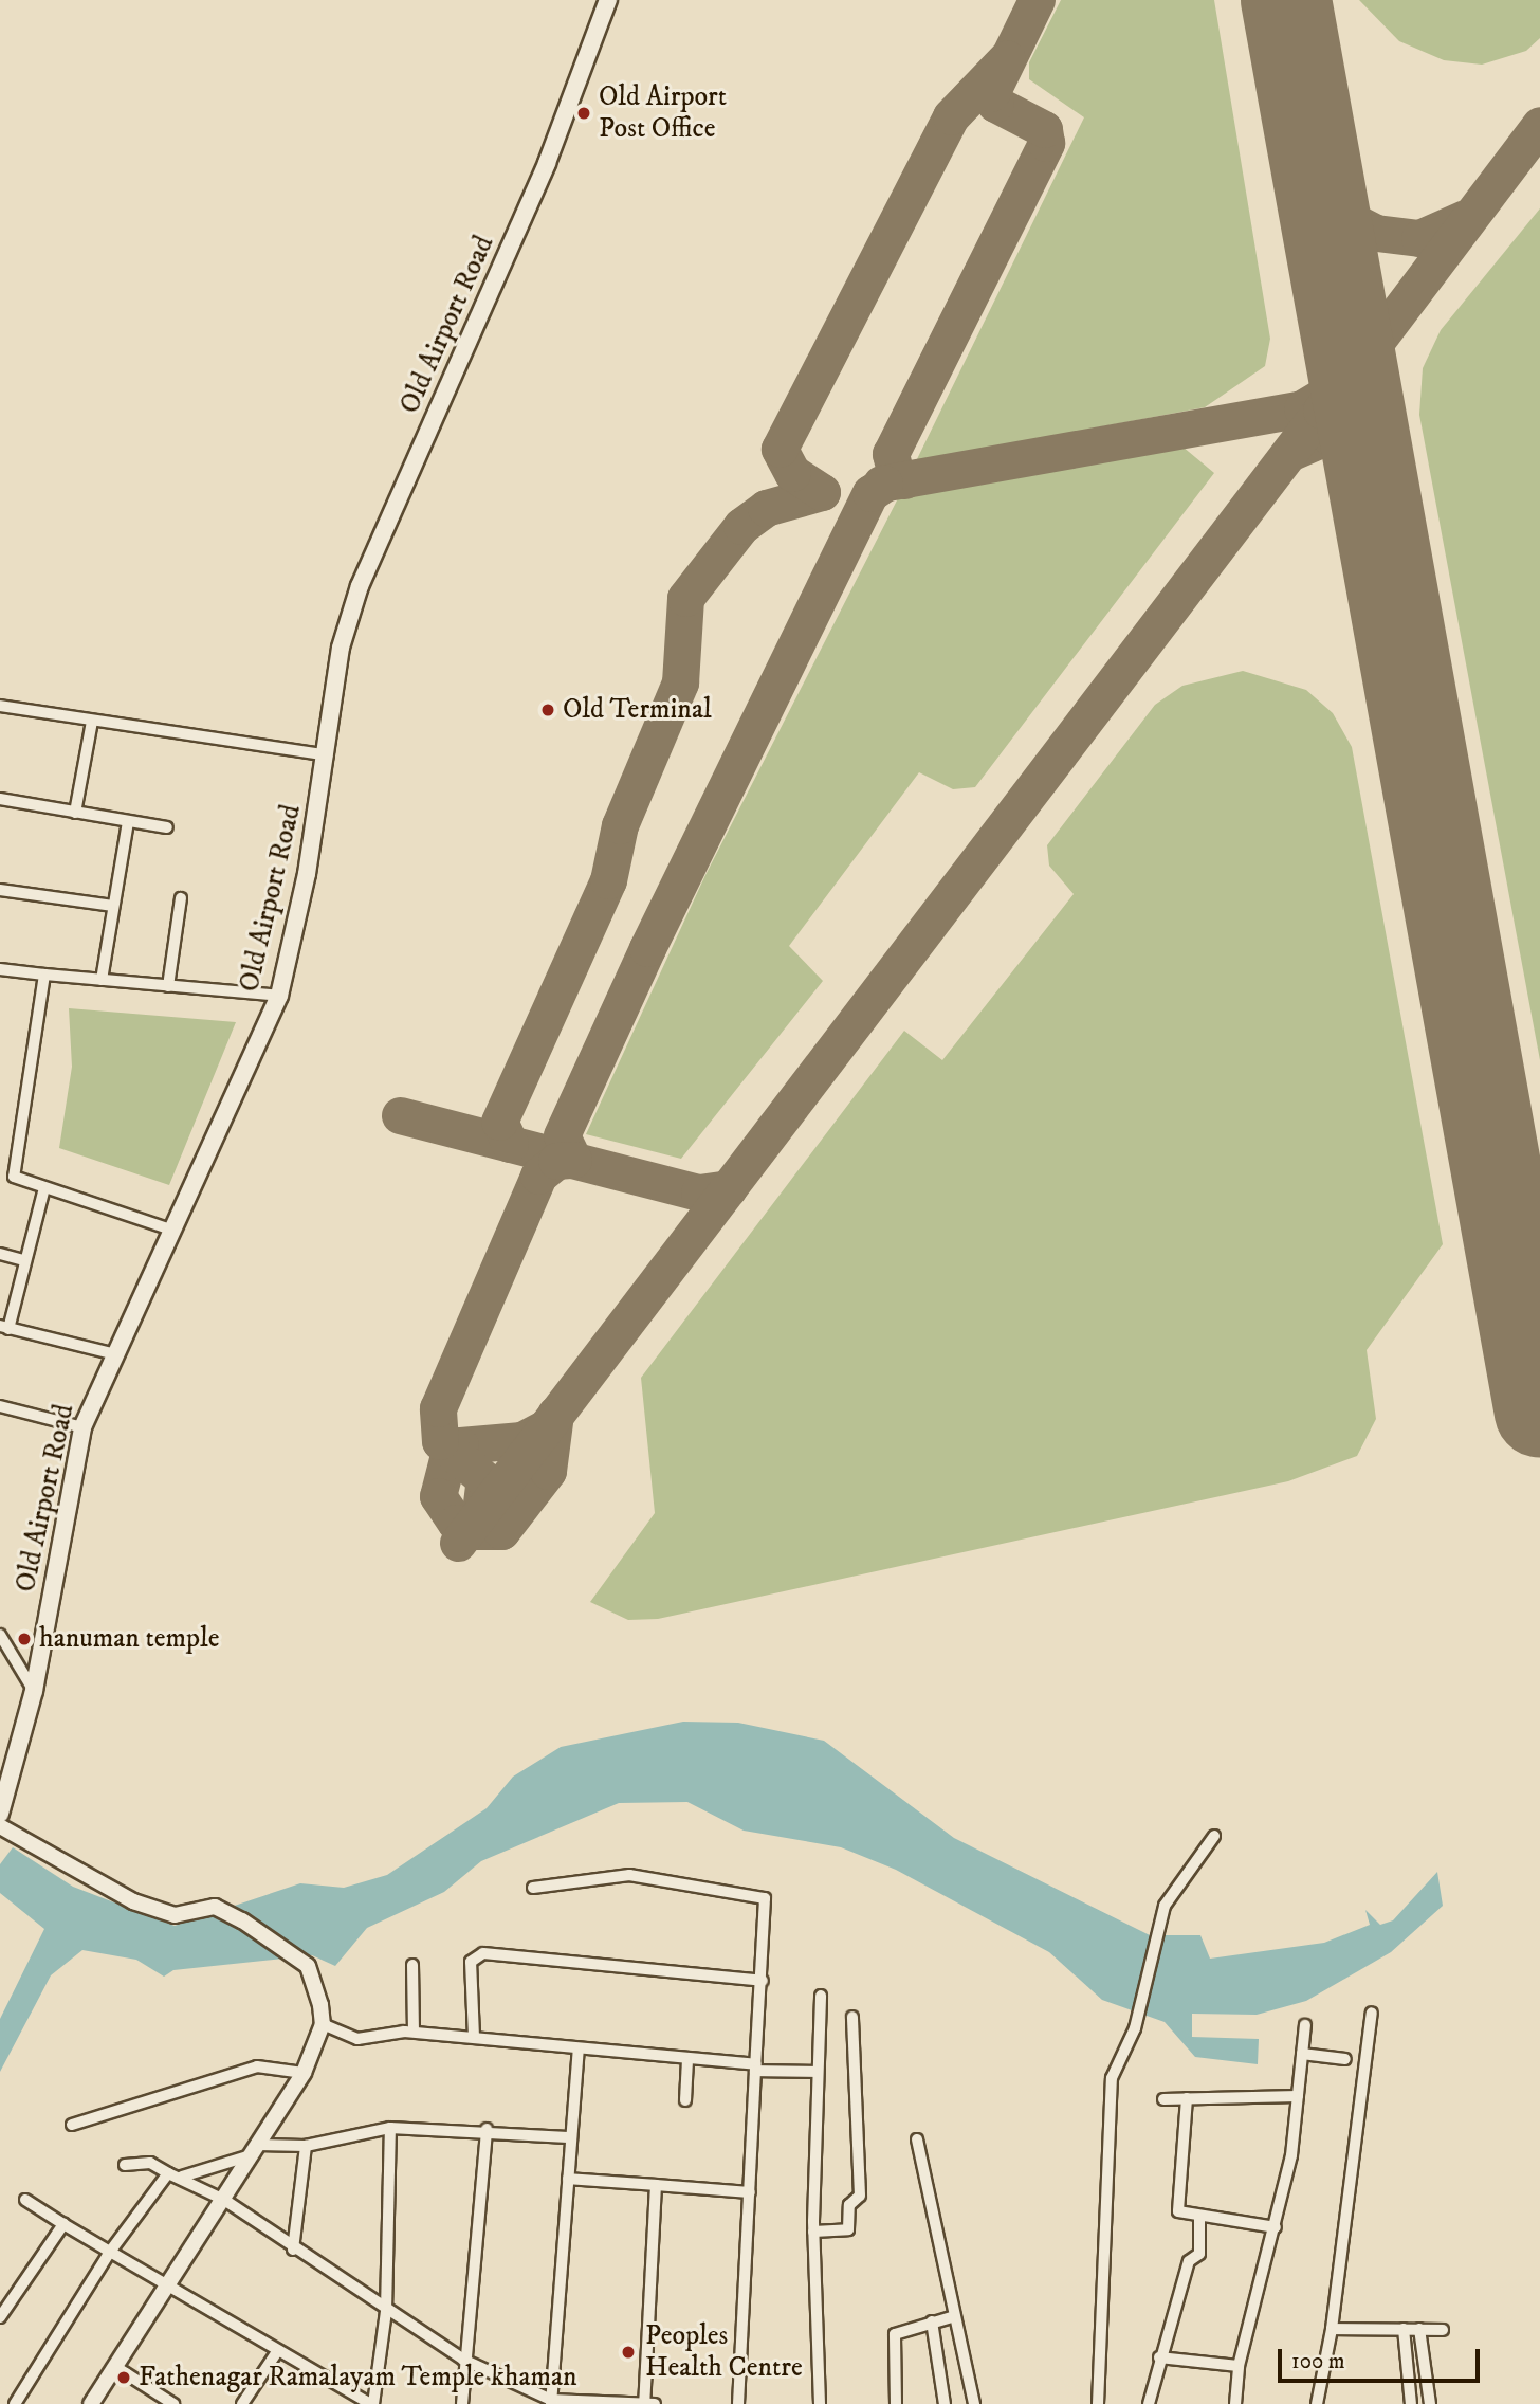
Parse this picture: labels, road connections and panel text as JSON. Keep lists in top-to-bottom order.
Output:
{
  "streets": {
    "main road": ["Old Airport Road"]
  },
  "places": [
    "Old Airport Post Office",
    "Old Terminal",
    "hanuman temple",
    "Peoples Health Centre",
    "Fathenagar Ramalayam Temple khaman"
  ],
  "scale_bar": "100 m"
}
